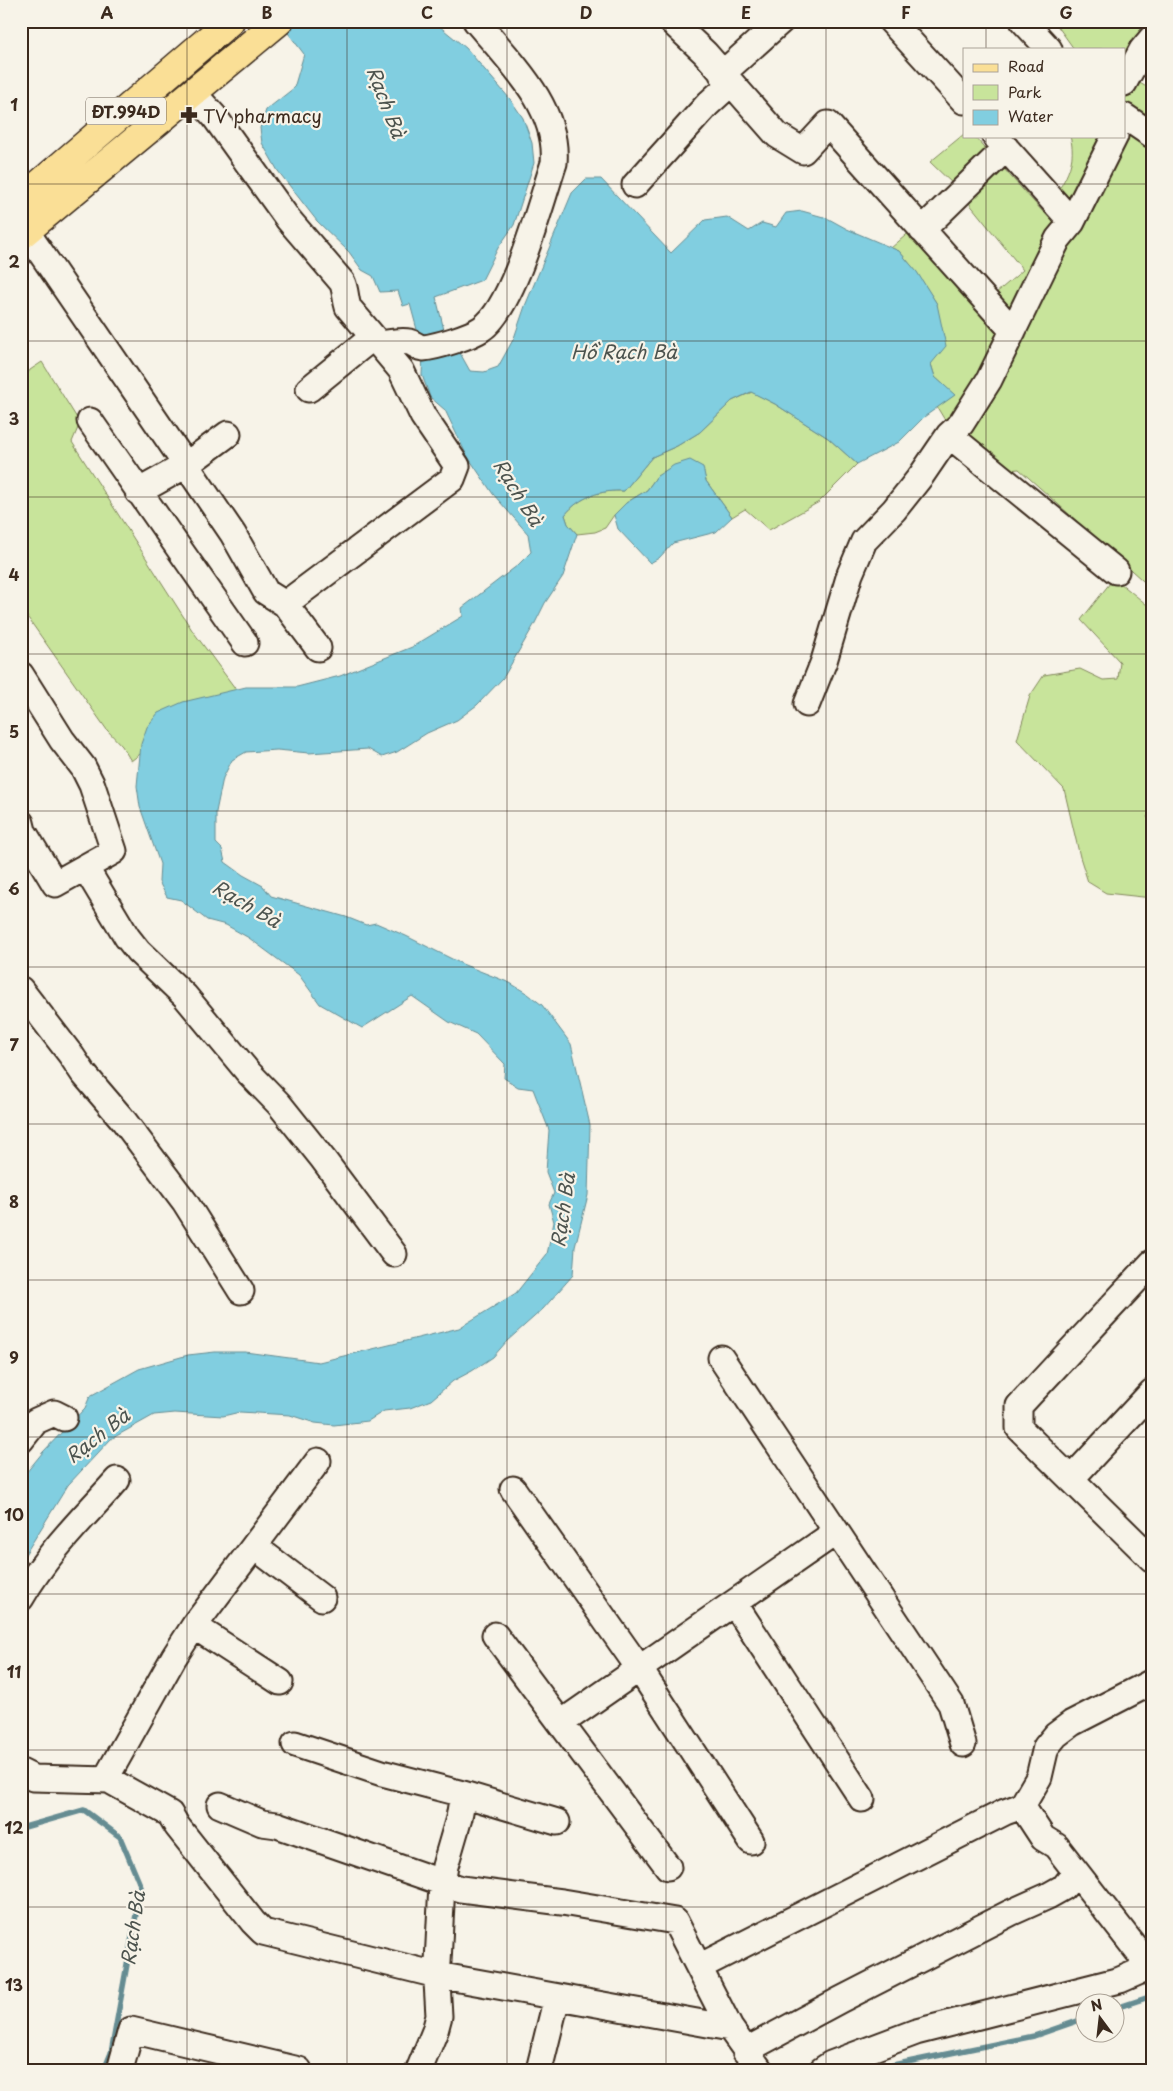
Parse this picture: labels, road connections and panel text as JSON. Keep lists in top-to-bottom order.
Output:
{
  "streets": {
    "main road": ["ĐT.994D"]
  },
  "water": ["Rạch Bà", "Hồ Rạch Bà"],
  "places": {
    "pharmacy": ["TV pharmacy"]
  },
  "legend": ["Road", "Park", "Water"],
  "north": "top",
  "grid": {
    "columns": [
      "A",
      "B",
      "C",
      "D",
      "E",
      "F",
      "G"
    ],
    "rows": [
      "1",
      "2",
      "3",
      "4",
      "5",
      "6",
      "7",
      "8",
      "9",
      "10",
      "11",
      "12",
      "13"
    ]
  }
}
